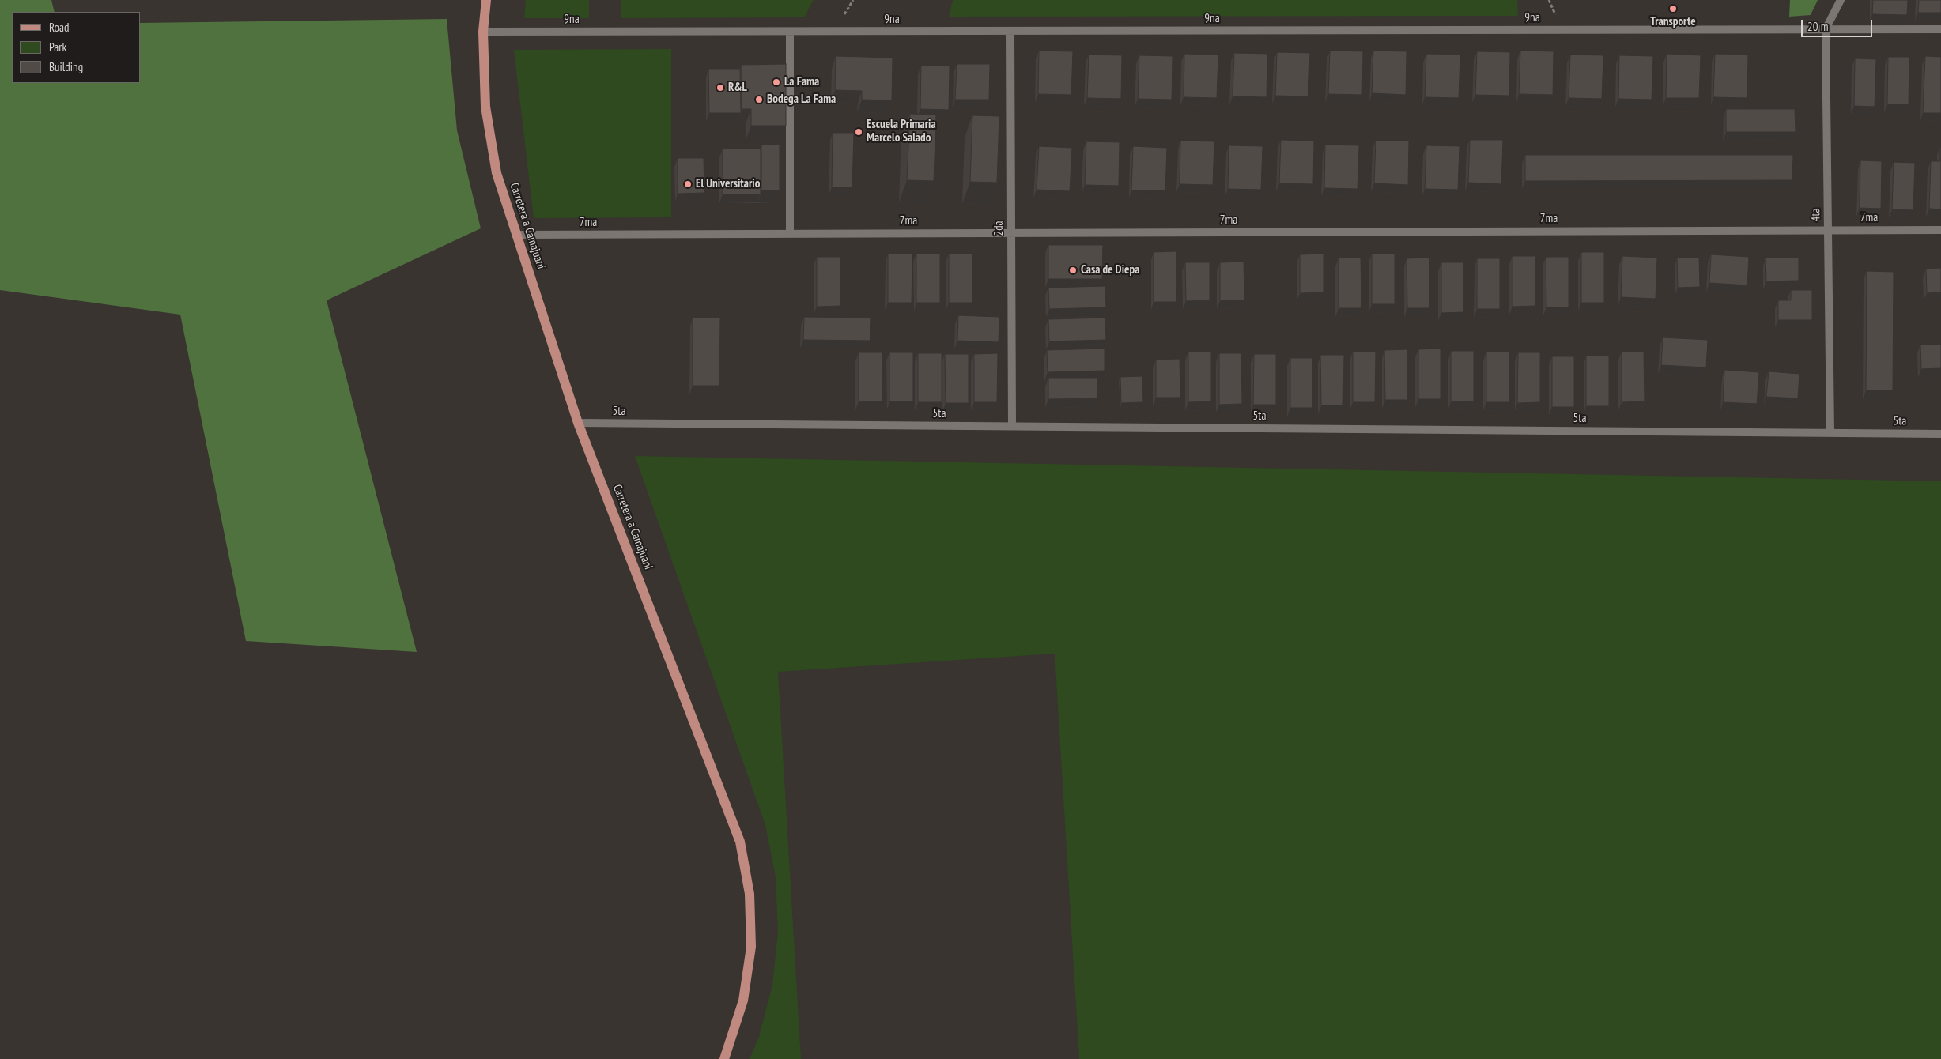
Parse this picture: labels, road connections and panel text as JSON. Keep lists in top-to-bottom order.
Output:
{
  "streets": {
    "main road": ["Carretera a Camajuaní"],
    "street": [
      "9na",
      "4ta",
      "7ma",
      "2da",
      "5ta"
    ]
  },
  "crossings": [
    ["9na", "4ta"],
    ["9na", "Carretera a Camajuaní"],
    ["9na", "2da"],
    ["4ta", "7ma"],
    ["4ta", "5ta"],
    ["7ma", "Carretera a Camajuaní"],
    ["7ma", "2da"],
    ["Carretera a Camajuaní", "5ta"],
    ["2da", "5ta"]
  ],
  "places": [
    "Transporte",
    "La Fama",
    "R&L",
    "Bodega La Fama",
    "Escuela Primaria Marcelo Salado",
    "El Universitario",
    "Casa de Diepa"
  ],
  "legend": ["Road", "Park", "Building"],
  "scale_bar": "20 m"
}
